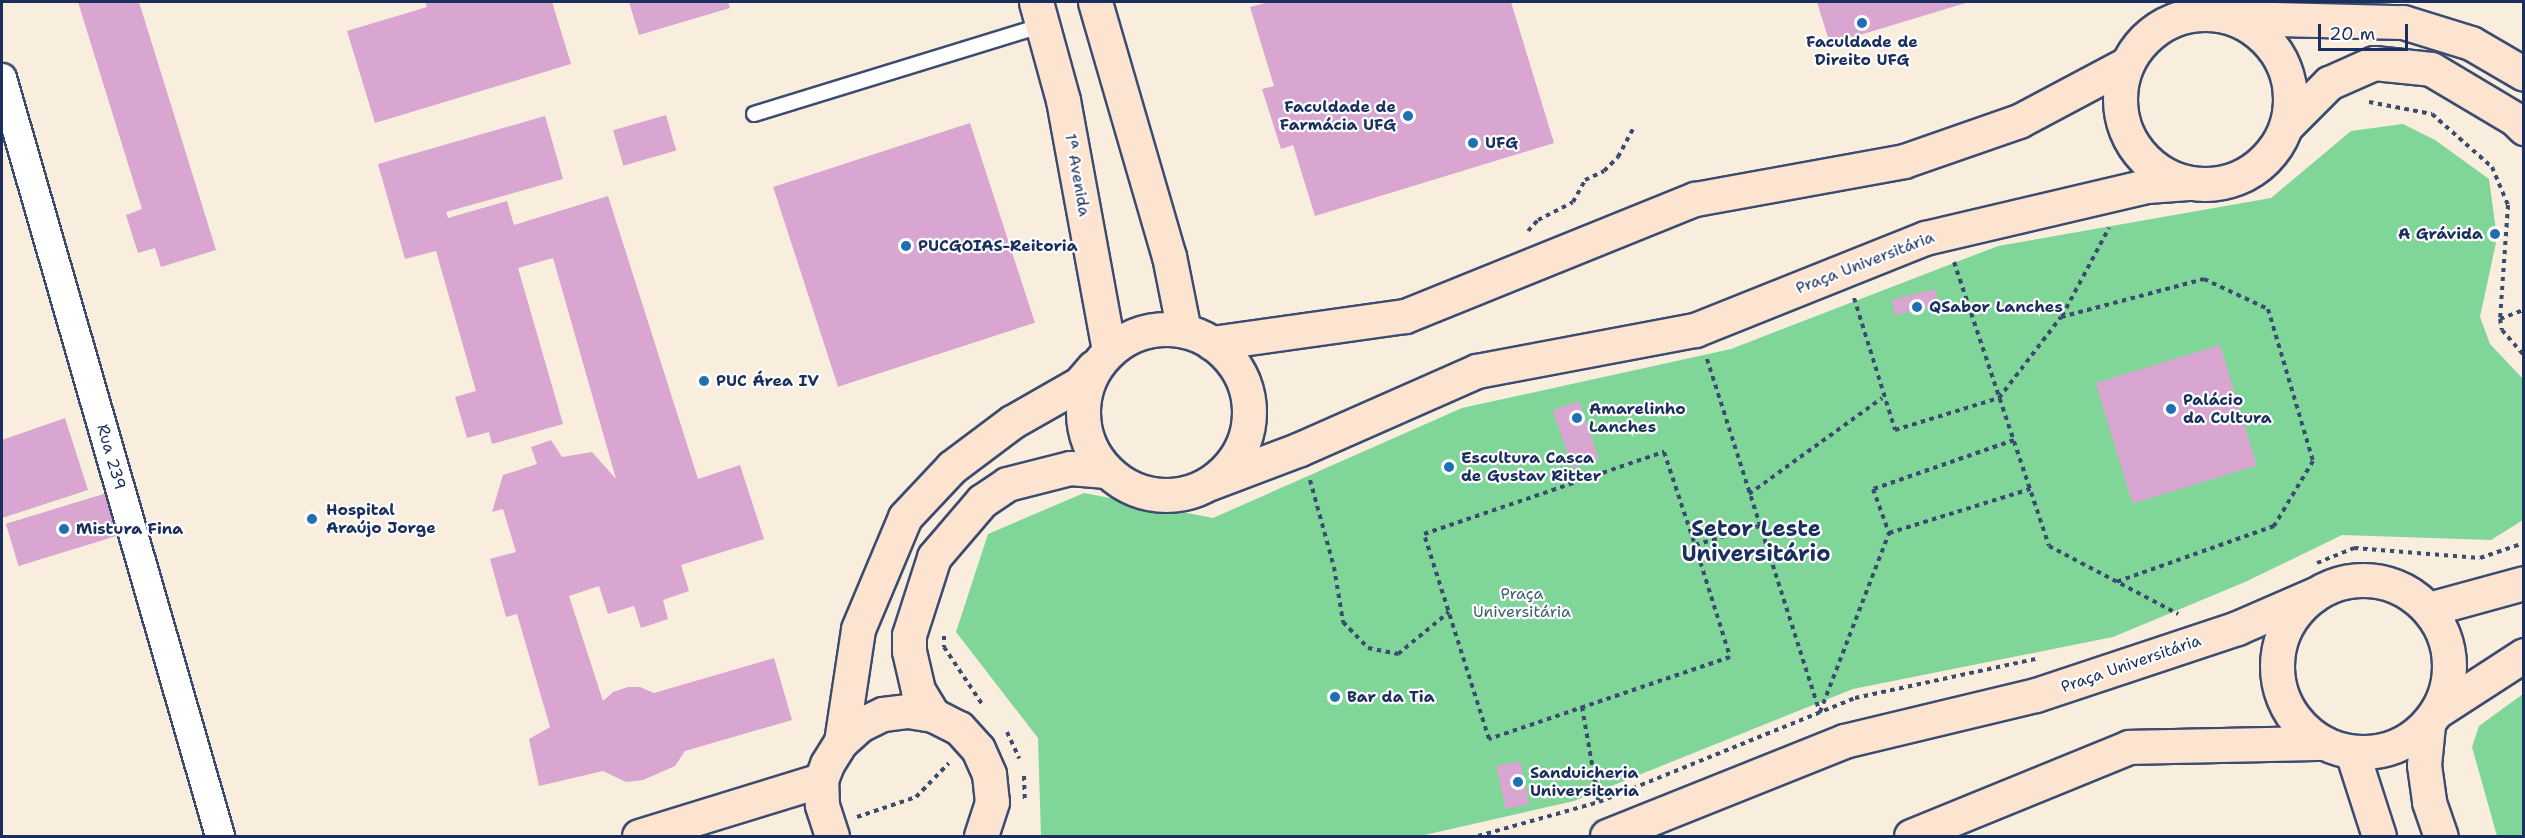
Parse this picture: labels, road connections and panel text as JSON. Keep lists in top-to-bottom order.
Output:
{
  "streets": {
    "main road": ["1ª Avenida", "Praça Universitária"],
    "street": ["Rua 239"]
  },
  "crossings": [
    ["1ª Avenida", "Praça Universitária"]
  ],
  "districts": ["Setor Leste Universitário"],
  "parks": ["Praça Universitária"],
  "places": [
    "Faculdade de Direito UFG",
    "Faculdade de Farmácia UFG",
    "UFG",
    "A Grávida",
    "PUCGOIAS-Reitoria",
    "QSabor Lanches",
    "PUC Área IV",
    "Palácio da Cultura",
    "Amarelinho Lanches",
    "Escultura Casca de Gustav Ritter",
    "Hospital Araújo Jorge",
    "Mistura Fina",
    "Bar da Tia",
    "Sanduicheria Universitaria"
  ],
  "scale_bar": "20 m"
}
